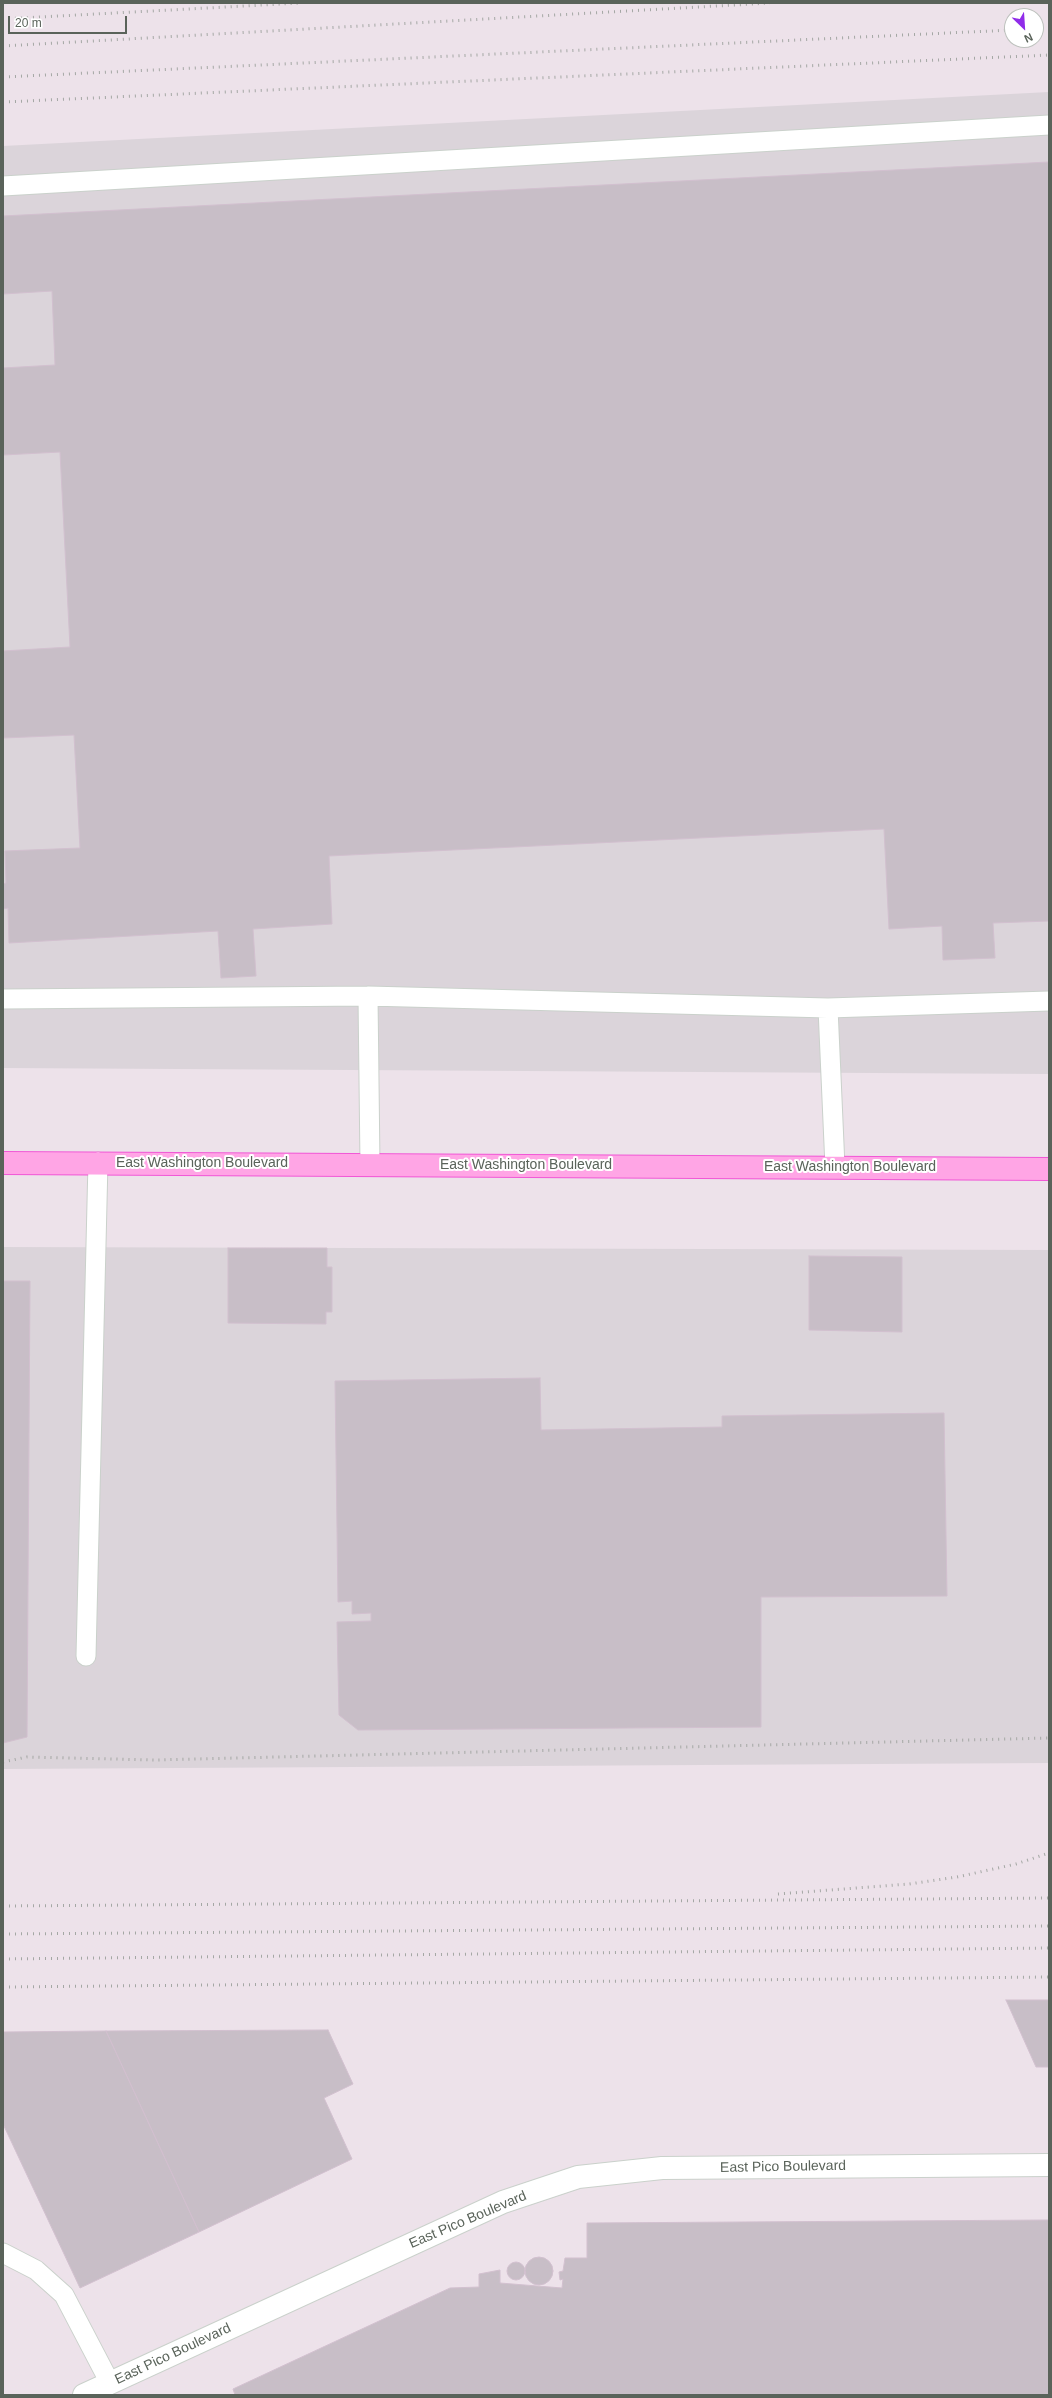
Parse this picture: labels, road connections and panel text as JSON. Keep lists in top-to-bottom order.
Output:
{
  "streets": {
    "main road": ["East Washington Boulevard"],
    "street": ["East Pico Boulevard"]
  },
  "scale_bar": "20 m",
  "north": "bottom right"
}
